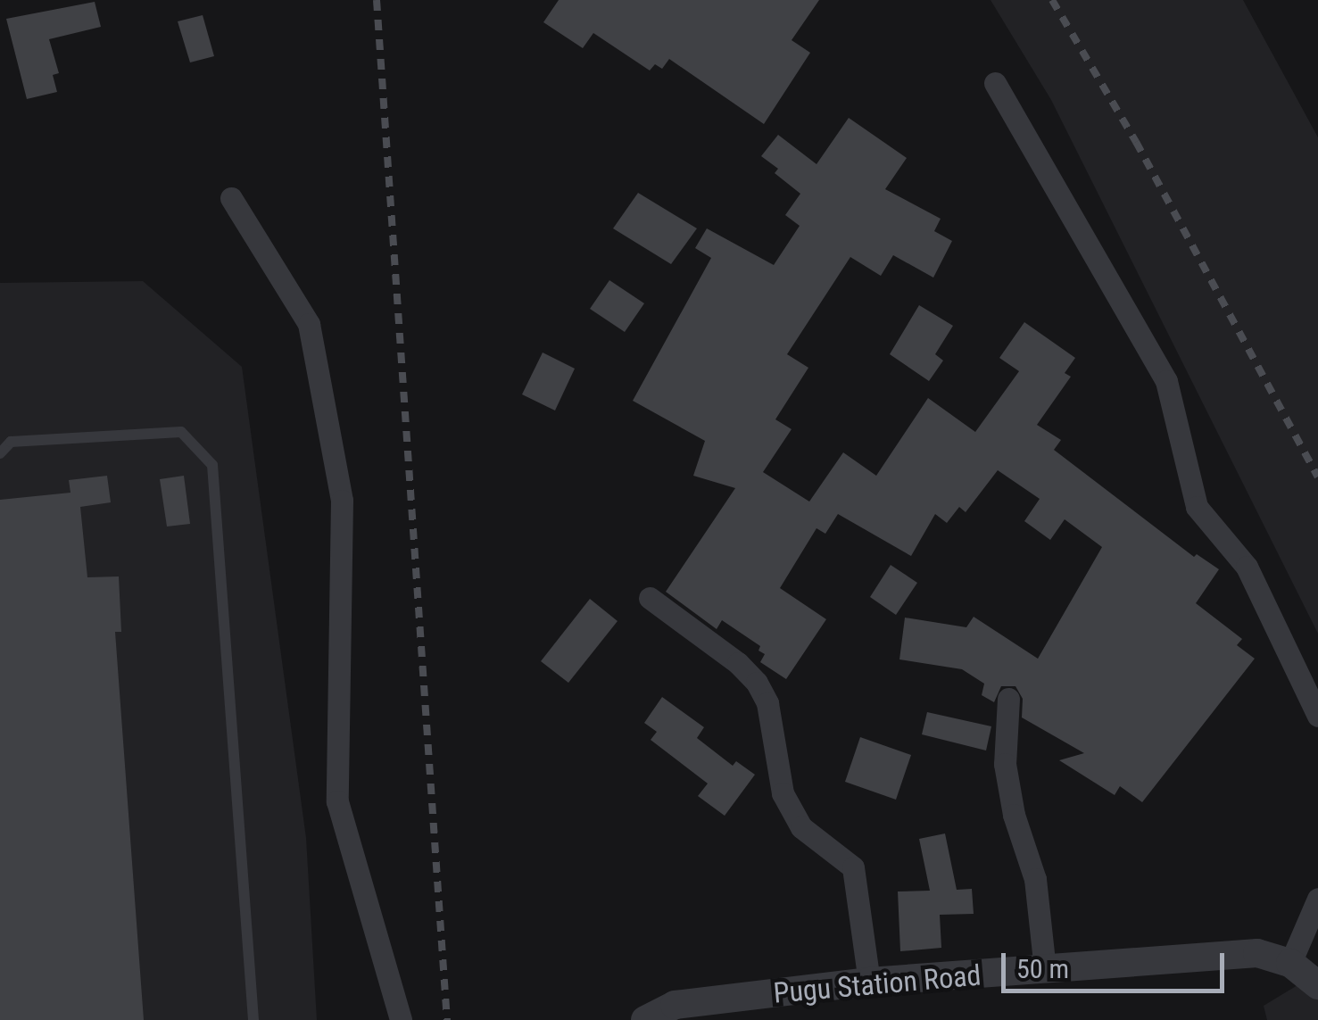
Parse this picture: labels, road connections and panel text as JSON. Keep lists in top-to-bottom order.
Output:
{
  "streets": {
    "street": ["Pugu Station Road"]
  },
  "scale_bar": "50 m"
}
